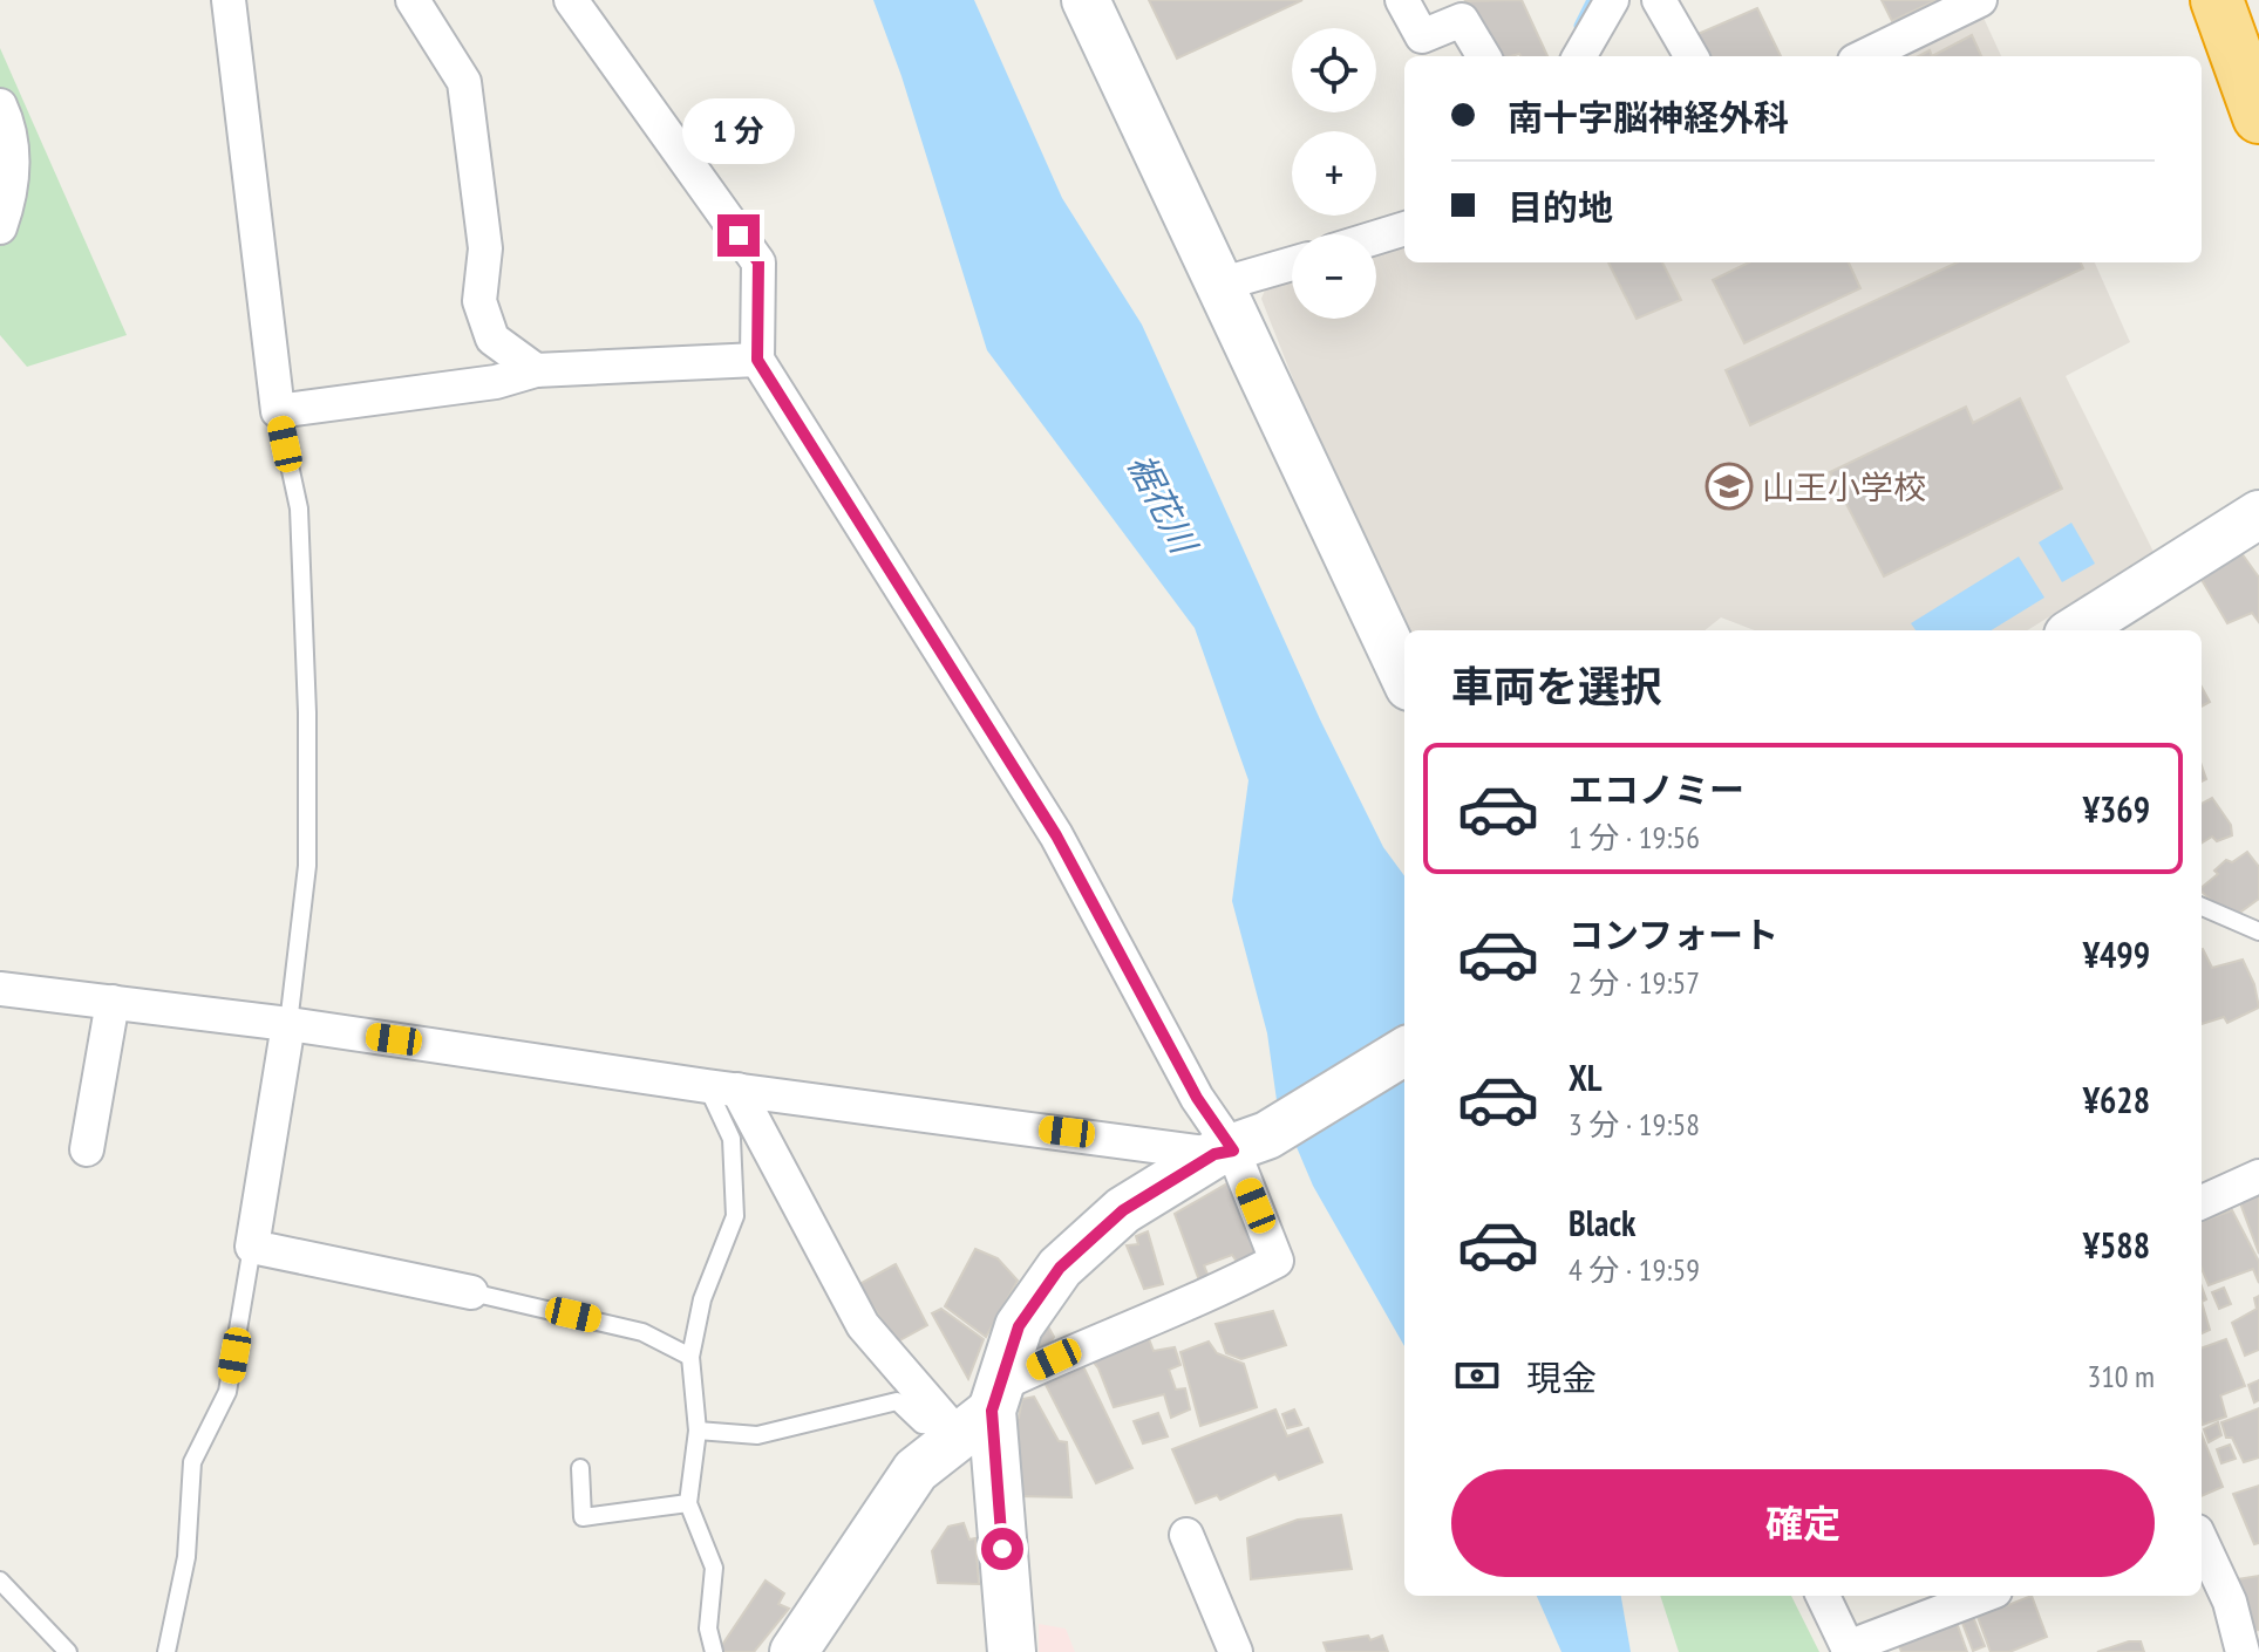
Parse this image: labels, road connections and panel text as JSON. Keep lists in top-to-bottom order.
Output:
{
  "water": ["裾花川"],
  "places": {
    "school or university": ["山王小学校"]
  },
  "page": {
    "map_buttons": ["+", "−"],
    "banner": ["南十字脳神経外科", "目的地"],
    "bubble": "1 分",
    "heading": "車両を選択",
    "list": [
      {
        "name": "エコノミー",
        "note": "1 分 · 19:56",
        "value": "¥369"
      },
      {
        "name": "コンフォート",
        "note": "2 分 · 19:57",
        "value": "¥499"
      },
      {
        "name": "XL",
        "note": "3 分 · 19:58",
        "value": "¥628"
      },
      {
        "name": "Black",
        "note": "4 分 · 19:59",
        "value": "¥588"
      }
    ],
    "pay": ["現金", "310 m"],
    "buttons": "確定"
  }
}
